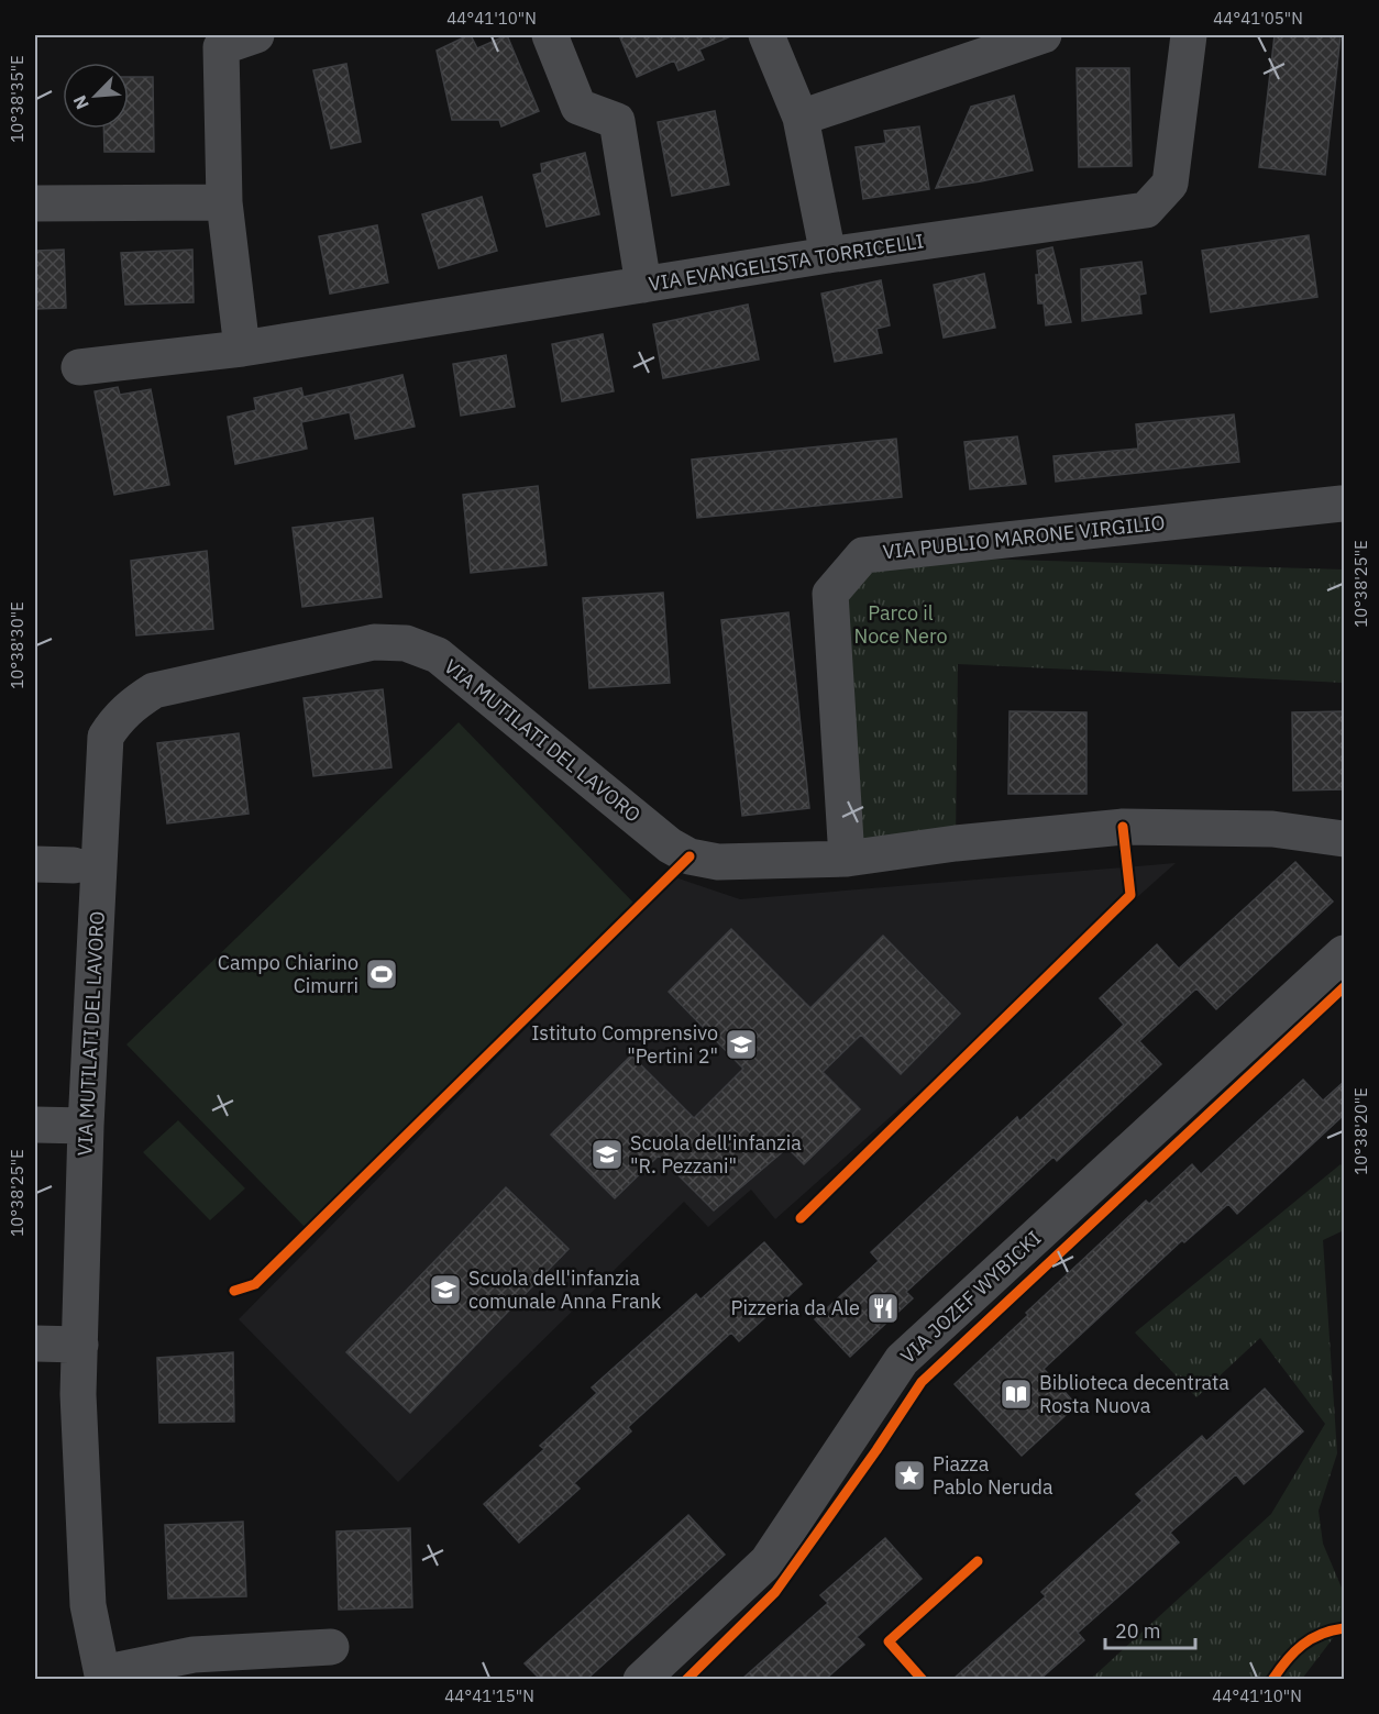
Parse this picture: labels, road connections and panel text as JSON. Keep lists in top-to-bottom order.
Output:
{
  "streets": {
    "street": [
      "VIA EVANGELISTA TORRICELLI",
      "VIA PUBLIO MARONE VIRGILIO",
      "VIA MUTILATI DEL LAVORO",
      "VIA JOZEF WYBICKI"
    ]
  },
  "crossings": [
    ["VIA PUBLIO MARONE VIRGILIO", "VIA MUTILATI DEL LAVORO"]
  ],
  "parks": ["Parco il Noce Nero"],
  "places": {
    "sports": ["Campo Chiarino Cimurri"],
    "school or university": ["Istituto Comprensivo \"Pertini 2\"", "Scuola dell'infanzia \"R. Pezzani\"", "Scuola dell'infanzia comunale Anna Frank"],
    "restaurant": ["Pizzeria da Ale"],
    "library": ["Biblioteca decentrata Rosta Nuova"],
    "place": ["Piazza Pablo Neruda"]
  },
  "scale_bar": "20 m",
  "north": "bottom left",
  "coordinates": [
    "44°41'10\"N",
    "44°41'05\"N",
    "10°38'35\"E",
    "10°38'25\"E",
    "10°38'30\"E",
    "10°38'20\"E",
    "44°41'15\"N"
  ]
}
